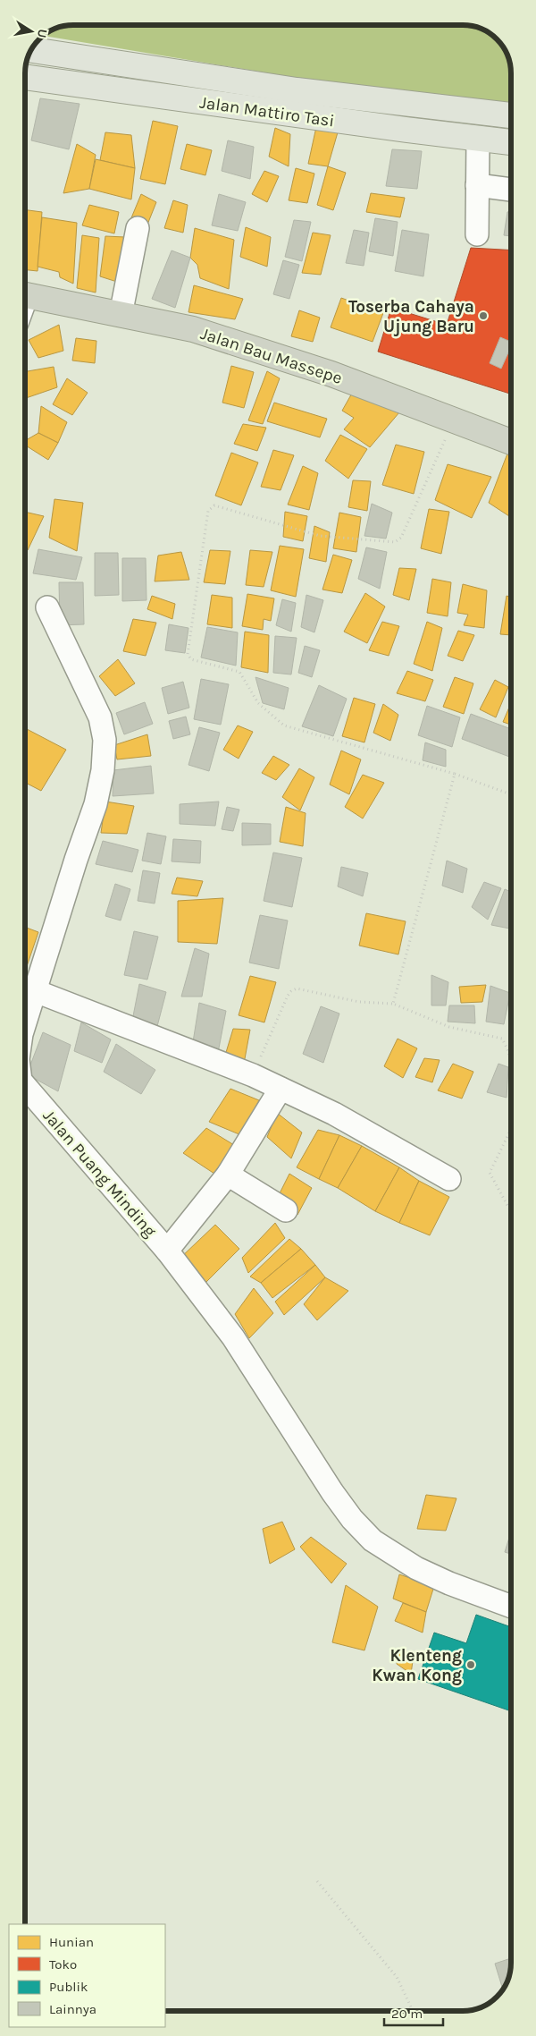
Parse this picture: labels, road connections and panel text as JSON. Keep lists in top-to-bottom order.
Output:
{
  "streets": {
    "highway": ["Jalan Bau Massepe"],
    "main road": ["Jalan Mattiro Tasi"],
    "street": ["Jalan Puang Minding"]
  },
  "places": ["Toserba Cahaya Ujung Baru", "Klenteng Kwan Kong"],
  "legend": [
    "Hunian",
    "Toko",
    "Publik",
    "Lainnya"
  ],
  "scale_bar": "20 m",
  "north": "right"
}
